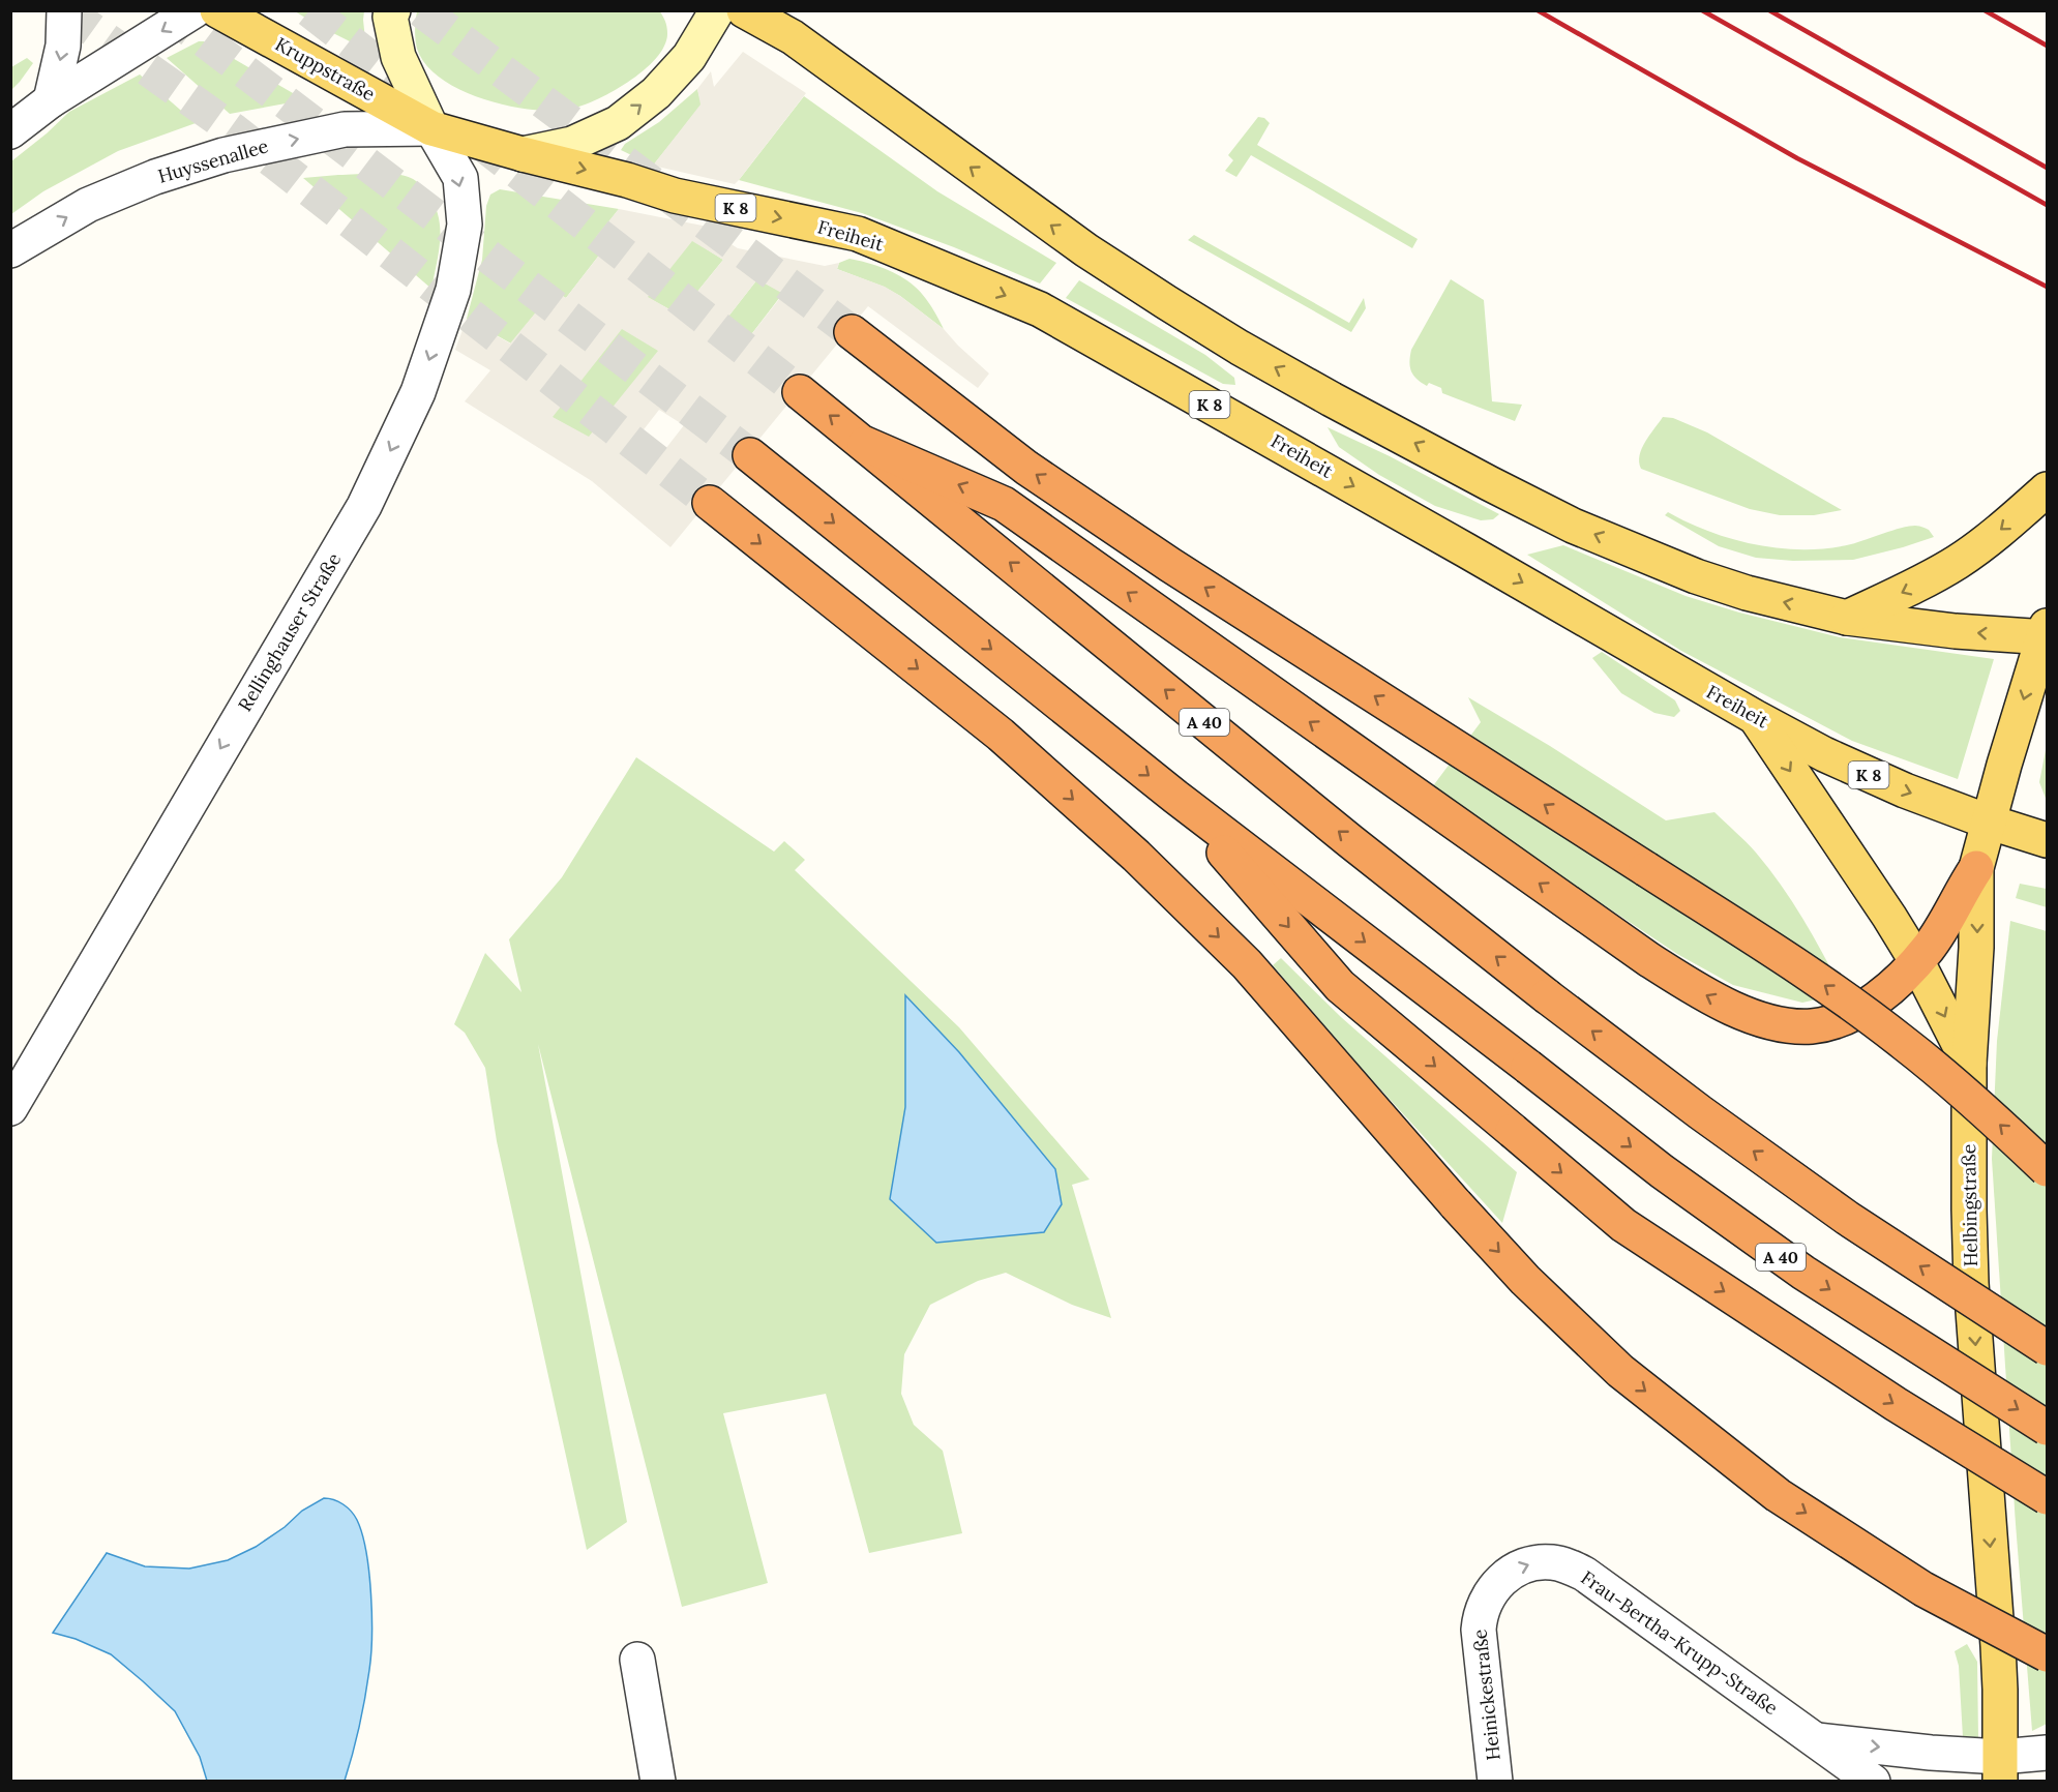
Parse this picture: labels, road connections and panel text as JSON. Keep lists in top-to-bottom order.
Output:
{
  "streets": {
    "highway": ["A 40"],
    "main road": [
      "Kruppstraße",
      "K 8",
      "Freiheit",
      "Helbingstraße"
    ],
    "street": [
      "Huyssenallee",
      "Rellinghauser Straße",
      "Frau-Bertha-Krupp-Straße",
      "Heinickestraße"
    ]
  },
  "crossings": [
    ["Kruppstraße", "Huyssenallee"],
    ["Kruppstraße", "Freiheit"],
    ["Kruppstraße", "Rellinghauser Straße"],
    ["Huyssenallee", "Freiheit"],
    ["Huyssenallee", "Rellinghauser Straße"],
    ["Freiheit", "Rellinghauser Straße"],
    ["Freiheit", "Helbingstraße"],
    ["Helbingstraße", "Frau-Bertha-Krupp-Straße"],
    ["Frau-Bertha-Krupp-Straße", "Heinickestraße"]
  ],
  "one_way": ["Rellinghauser Straße", "Helbingstraße", "Frau-Bertha-Krupp-Straße"]
}
